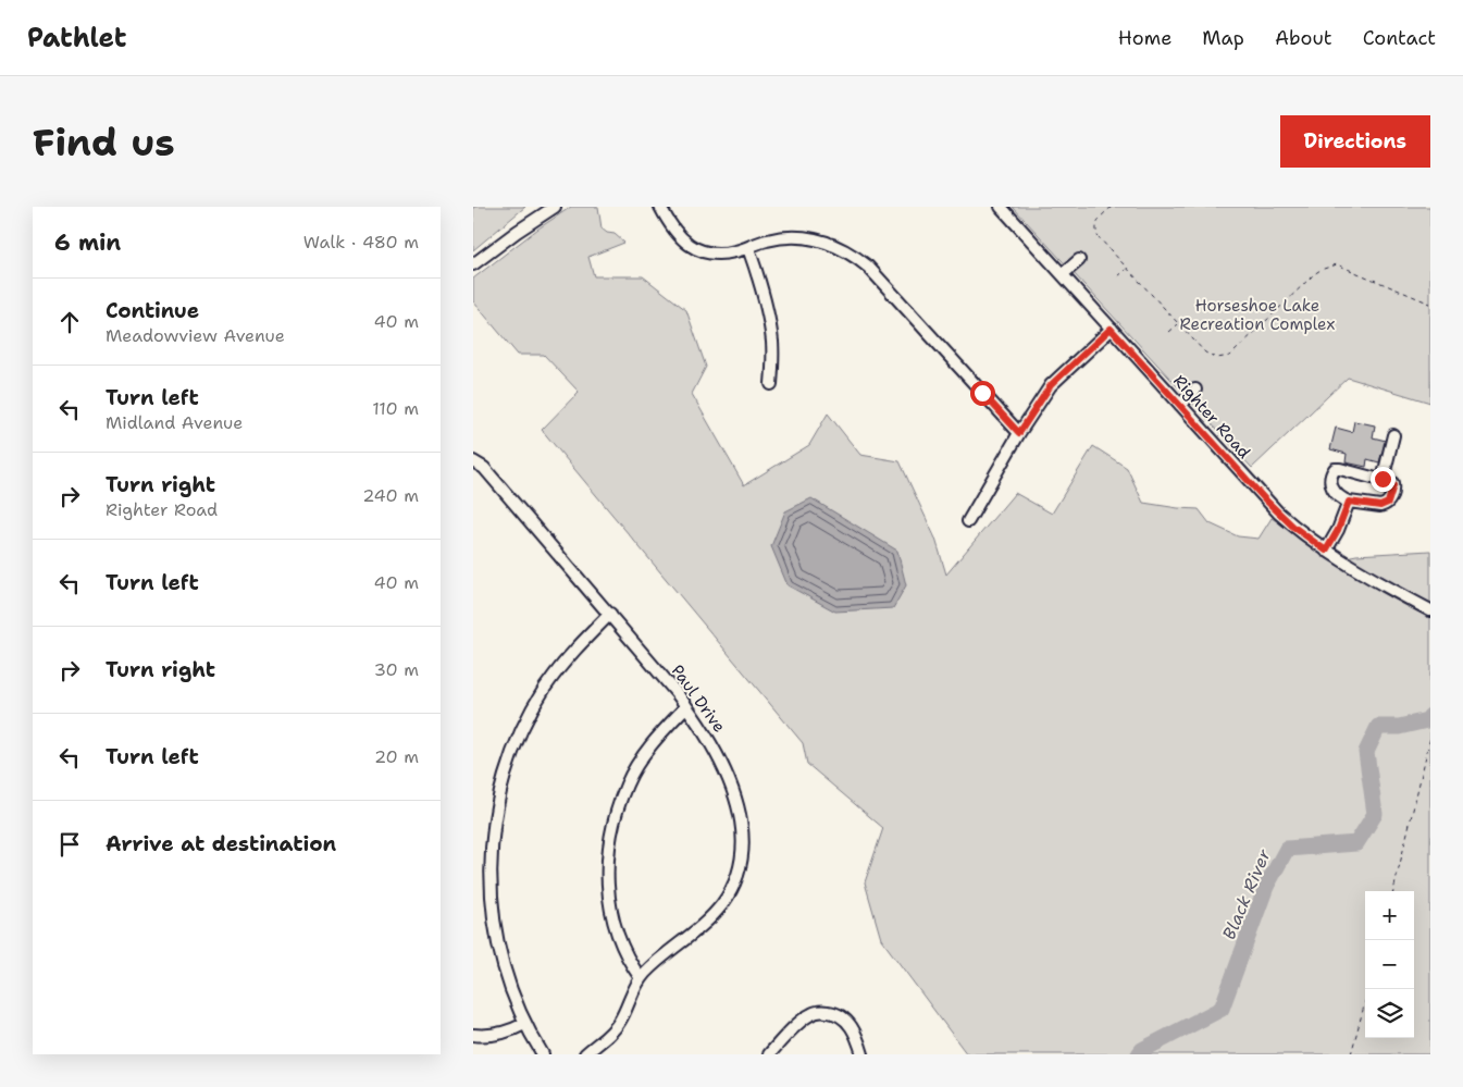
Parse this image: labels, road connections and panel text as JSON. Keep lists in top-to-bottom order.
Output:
{
  "streets": {
    "street": ["Righter Road", "Paul Drive"]
  },
  "water": ["Black River"],
  "parks": ["Horseshoe Lake Recreation Complex"],
  "page": {
    "header": "Pathlet",
    "nav": [
      "Home",
      "Map",
      "About",
      "Contact"
    ],
    "buttons": "Directions",
    "title": "Find us",
    "heading": ["6 min", "Walk · 480 m"],
    "list": [
      ["Continue", "Meadowview Avenue", "40 m"],
      ["Turn left", "Midland Avenue", "110 m"],
      ["Turn right", "Righter Road", "240 m"],
      ["Turn left", "40 m"],
      ["Turn right", "30 m"],
      ["Turn left", "20 m"],
      "Arrive at destination"
    ],
    "map_buttons": ["+", "−"]
  }
}
